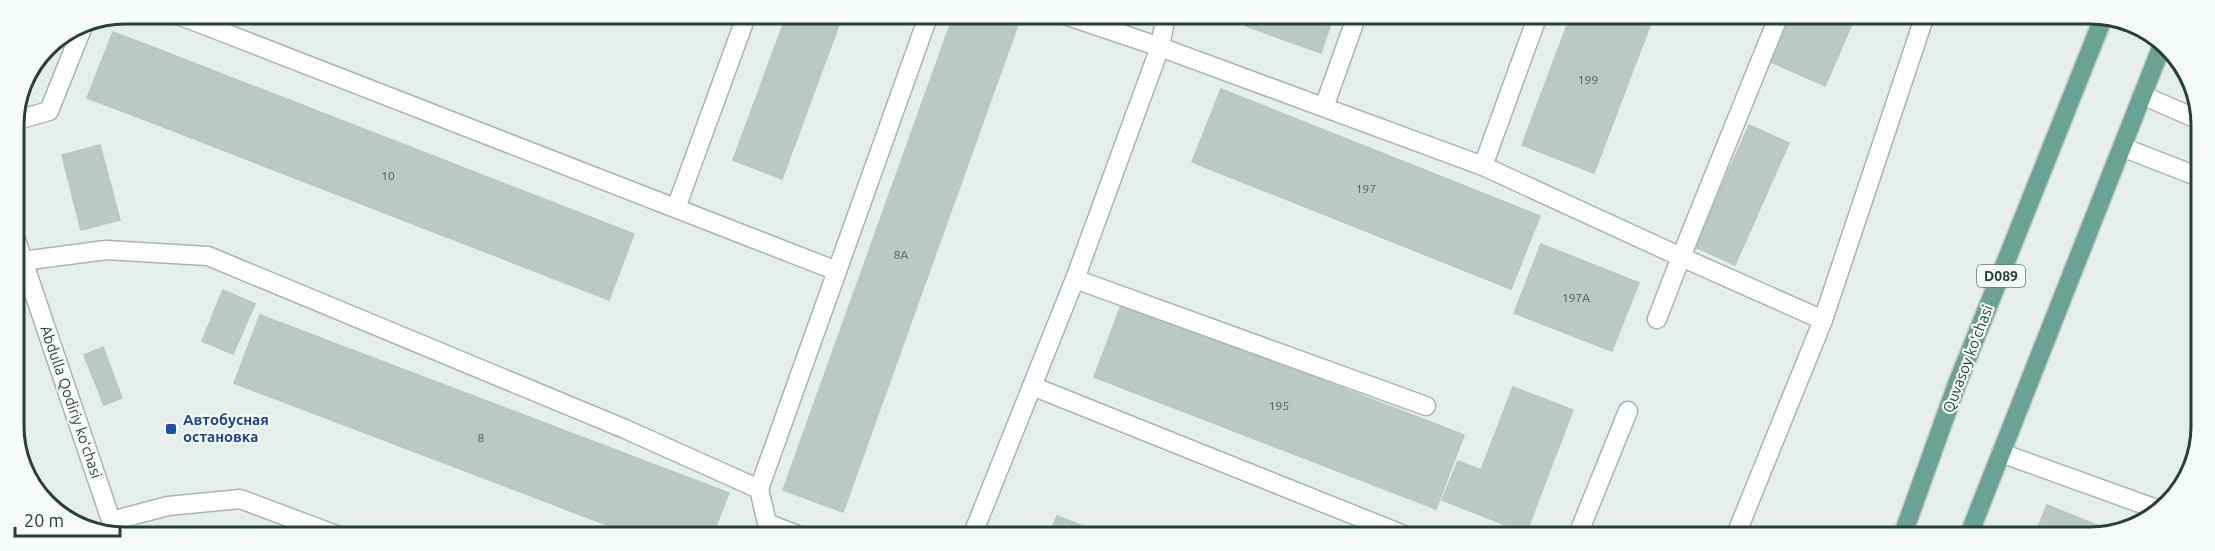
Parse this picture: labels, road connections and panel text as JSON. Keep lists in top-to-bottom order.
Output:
{
  "streets": {
    "main road": ["D089", "Quvasoy koʻchasi"],
    "street": ["Abdulla Qodiriy koʻchasi"]
  },
  "places": {
    "transit": ["Автобусная остановка"]
  },
  "house_numbers": [
    "199",
    "10",
    "197",
    "8А",
    "197A",
    "195",
    "8"
  ],
  "scale_bar": "20 m"
}
